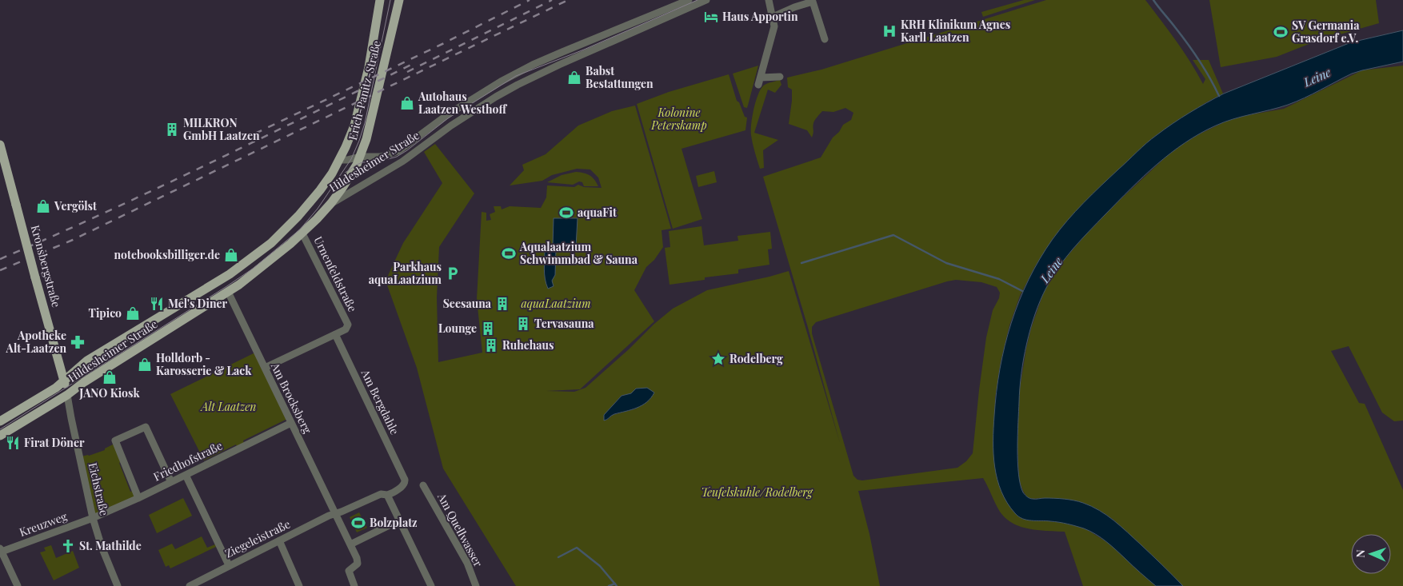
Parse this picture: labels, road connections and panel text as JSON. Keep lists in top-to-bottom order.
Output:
{
  "streets": {
    "main road": ["Erich-Panitz-Straße", "Hildesheimer Straße", "Kronsbergstraße"],
    "street": [
      "Urnenfeldstraße",
      "Am Brocksberg",
      "Am Bergdahle",
      "Friedhofstraße",
      "Eichstraße",
      "Kreuzweg",
      "Am Quellwasser",
      "Ziegeleistraße"
    ]
  },
  "crossings": [
    ["Erich-Panitz-Straße", "Hildesheimer Straße"],
    ["Hildesheimer Straße", "Kronsbergstraße"],
    ["Hildesheimer Straße", "Urnenfeldstraße"],
    ["Hildesheimer Straße", "Am Brocksberg"],
    ["Hildesheimer Straße", "Eichstraße"],
    ["Kronsbergstraße", "Eichstraße"],
    ["Urnenfeldstraße", "Am Bergdahle"],
    ["Am Brocksberg", "Friedhofstraße"],
    ["Am Brocksberg", "Ziegeleistraße"],
    ["Am Bergdahle", "Ziegeleistraße"],
    ["Friedhofstraße", "Eichstraße"],
    ["Friedhofstraße", "Kreuzweg"],
    ["Eichstraße", "Kreuzweg"]
  ],
  "water": ["Leine"],
  "parks": [
    "Kolonine Peterskamp",
    "aquaLaatzium",
    "Alt Laatzen",
    "Teufelskuhle/Rodelberg"
  ],
  "places": {
    "hotel": ["Haus Apportin"],
    "hospital": ["KRH Klinikum Agnes Karll Laatzen"],
    "sports": [
      "SV Germania Grasdorf e.V.",
      "aquaFit",
      "Aqualaatzium Schwimmbad & Sauna",
      "Bolzplatz"
    ],
    "shop": [
      "Babst Bestattungen",
      "Autohaus Laatzen Westhoff",
      "Vergölst",
      "notebooksbilliger.de",
      "Tipico",
      "Holldorb - Karosserie & Lack",
      "JANO Kiosk"
    ],
    "building": [
      "MILKRON GmbH Laatzen",
      "Seesauna",
      "Tervasauna",
      "Lounge",
      "Ruhehaus"
    ],
    "parking": ["Parkhaus aquaLaatzium"],
    "restaurant": ["Mel's Diner", "Firat Döner"],
    "pharmacy": ["Apotheke Alt-Laatzen"],
    "place": ["Rodelberg"],
    "church": ["St. Mathilde"]
  },
  "north": "left"
}
